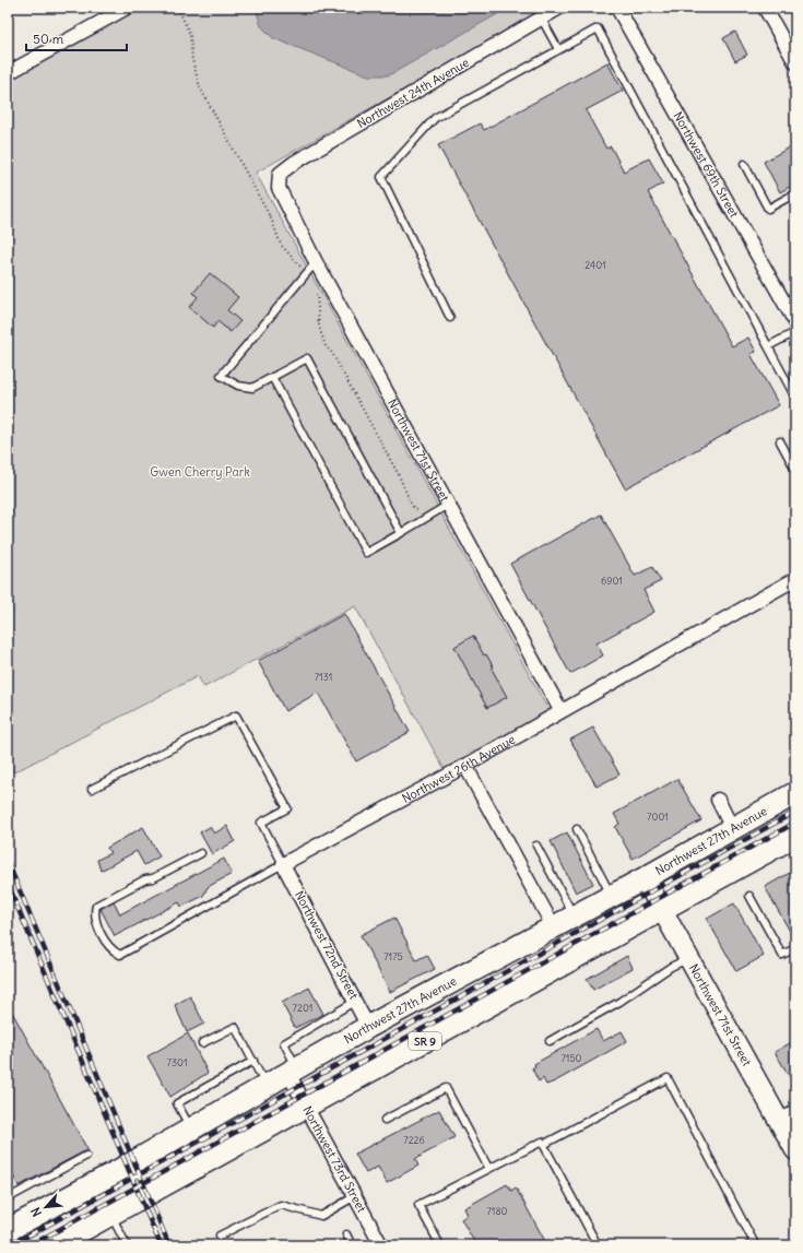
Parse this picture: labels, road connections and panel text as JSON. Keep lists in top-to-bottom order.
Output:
{
  "streets": {
    "main road": ["Northwest 27th Avenue", "SR 9"],
    "street": [
      "Northwest 24th Avenue",
      "Northwest 69th Street",
      "Northwest 71st Street",
      "Northwest 26th Avenue",
      "Northwest 72nd Street",
      "Northwest 73rd Street"
    ]
  },
  "crossings": [
    ["Northwest 24th Avenue", "Northwest 71st Street"],
    ["Northwest 71st Street", "Northwest 26th Avenue"],
    ["Northwest 71st Street", "Northwest 27th Avenue"],
    ["Northwest 71st Street", "SR 9"],
    ["Northwest 26th Avenue", "Northwest 72nd Street"],
    ["Northwest 27th Avenue", "Northwest 72nd Street"],
    ["Northwest 27th Avenue", "Northwest 73rd Street"],
    ["SR 9", "Northwest 73rd Street"]
  ],
  "parks": ["Gwen Cherry Park"],
  "house_numbers": [
    "2401",
    "6901",
    "7131",
    "7001",
    "7175",
    "7201",
    "7150",
    "7301",
    "7226",
    "7180"
  ],
  "scale_bar": "50 m",
  "north": "bottom left"
}
